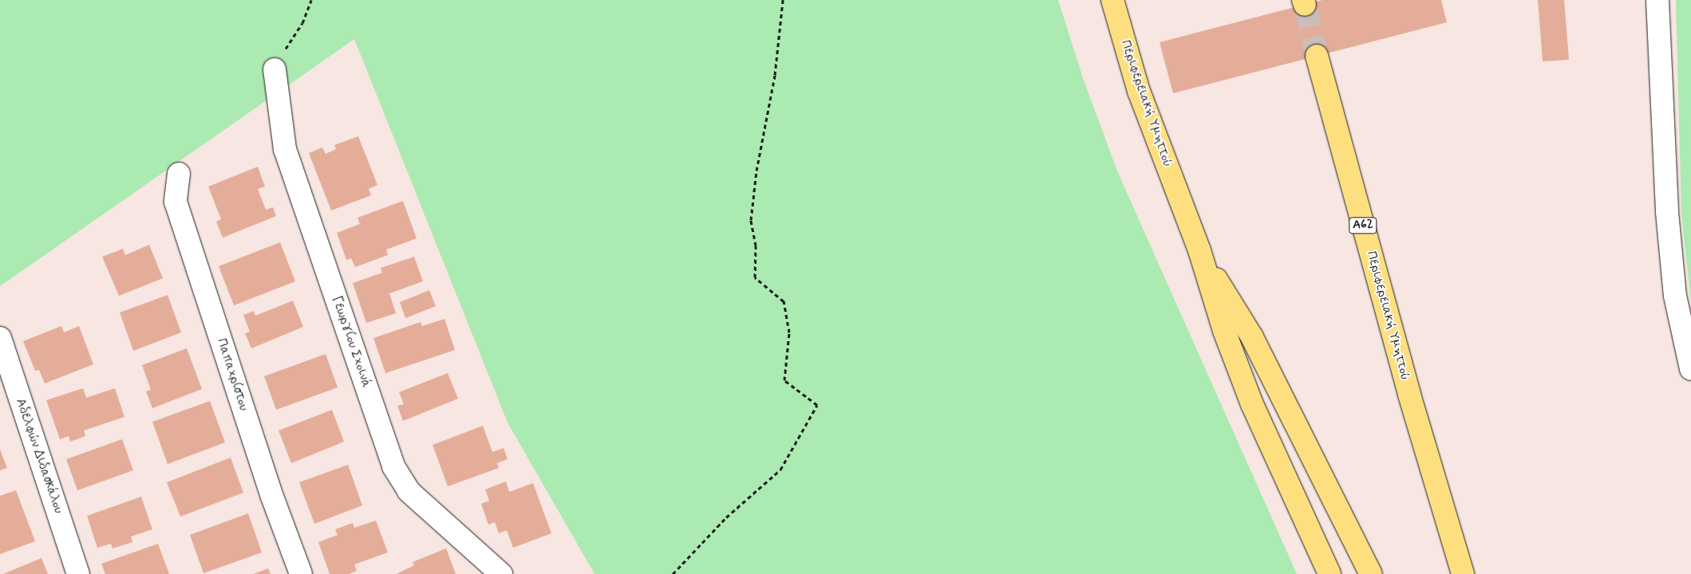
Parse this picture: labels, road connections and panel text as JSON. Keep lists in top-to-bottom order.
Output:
{
  "streets": {
    "highway": ["Περιφερειακή Υμηττού", "Α62"],
    "street": ["Γεωργίου Σχοινά", "Παπαχρίστου", "Αδελφών Διδασκάλου"]
  }
}
